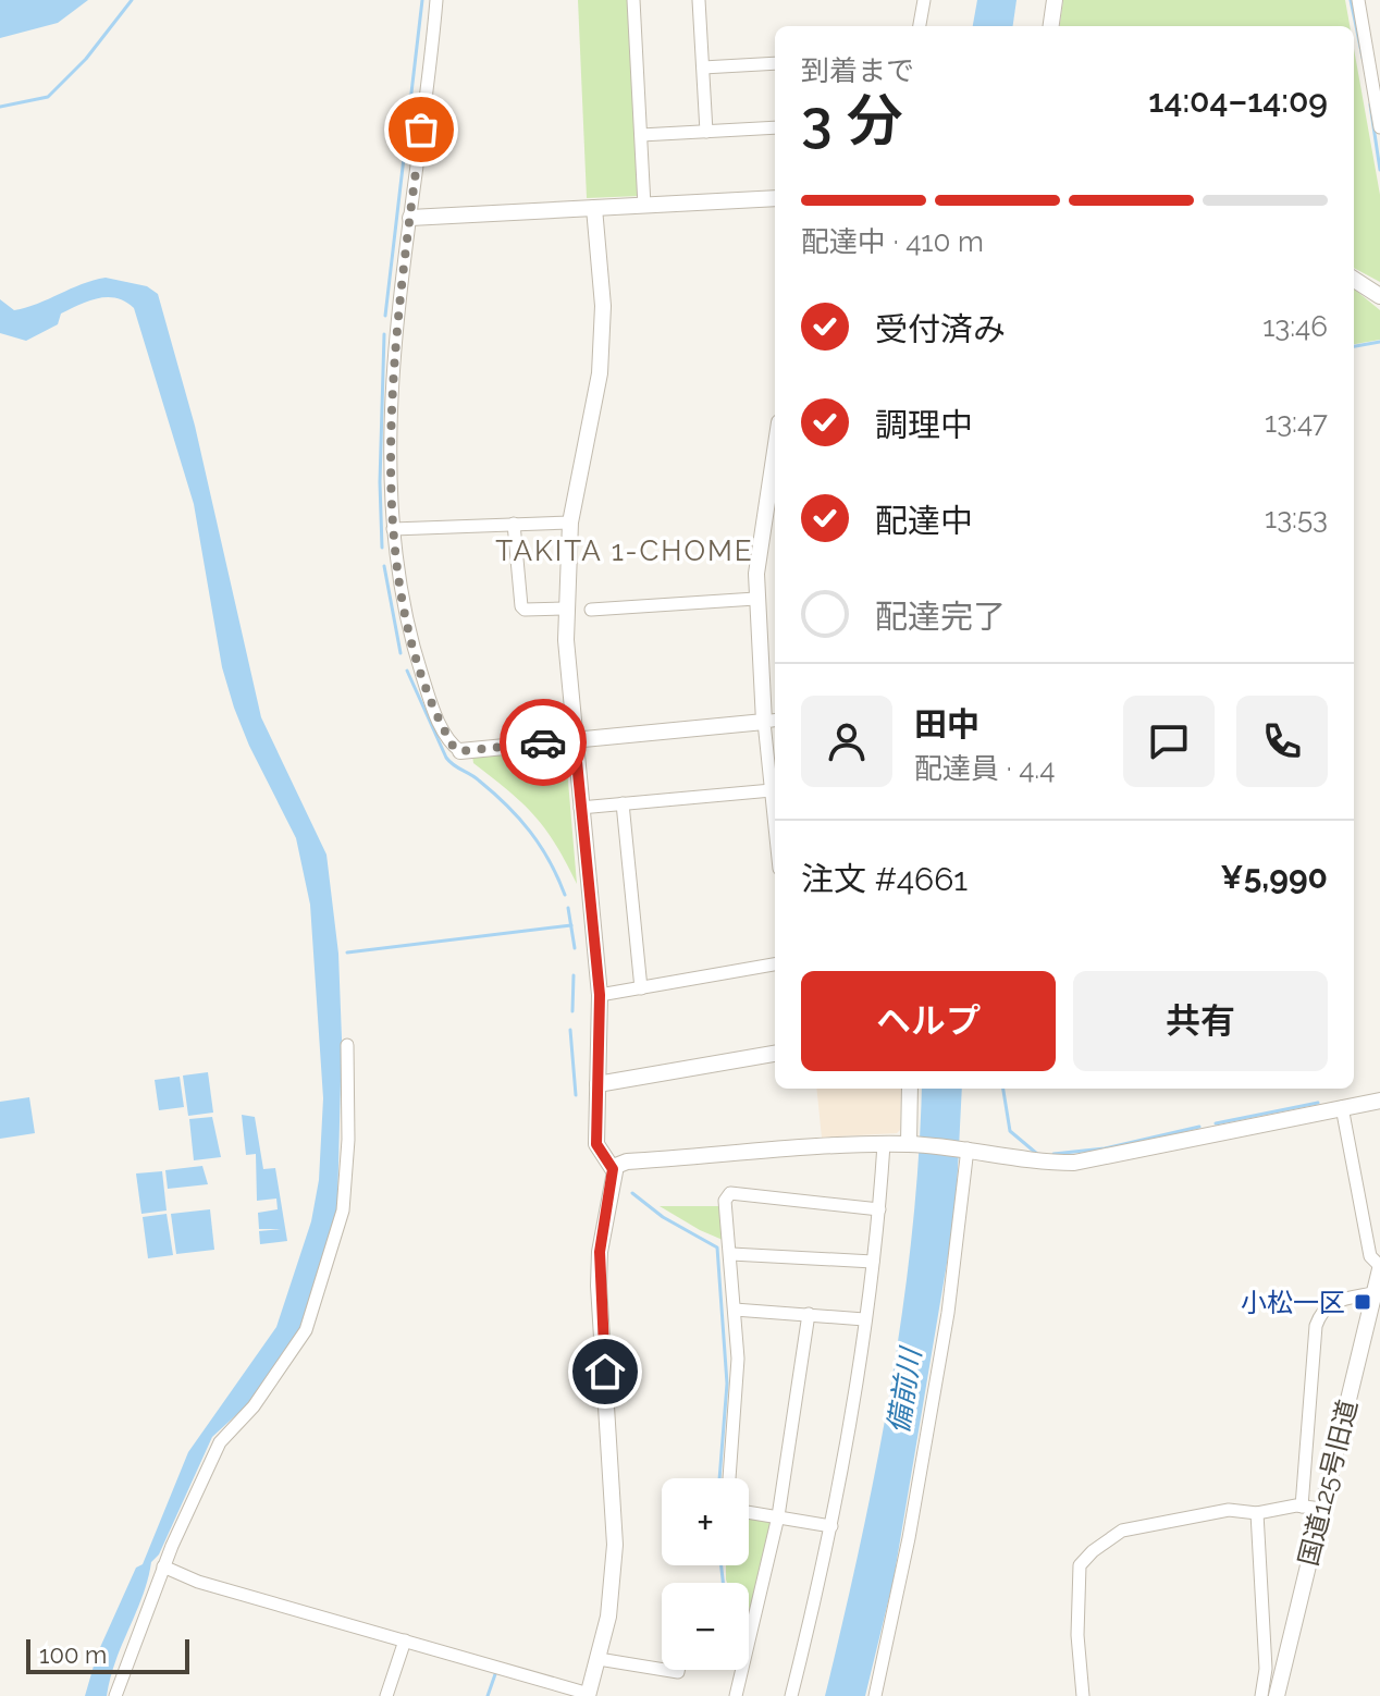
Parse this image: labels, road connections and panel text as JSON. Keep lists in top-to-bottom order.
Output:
{
  "streets": {
    "street": ["国道125号旧道"]
  },
  "districts": ["TAKITA 1-CHOME"],
  "water": ["備前川"],
  "places": {
    "transit": ["小松一区"]
  },
  "scale_bar": "100 m",
  "page": {
    "heading": ["3 分", "到着まで", "14:04–14:09"],
    "panel": [
      "田中",
      "配達員 · 4.4",
      "注文 #4661",
      "¥5,990"
    ],
    "bar": "配達中 · 410 m",
    "list": [
      ["受付済み", "13:46"],
      ["調理中", "13:47"],
      ["配達中", "13:53"],
      "配達完了"
    ],
    "buttons": ["ヘルプ", "共有"],
    "map_buttons": ["+", "−"],
    "scale": "100 m"
  }
}
